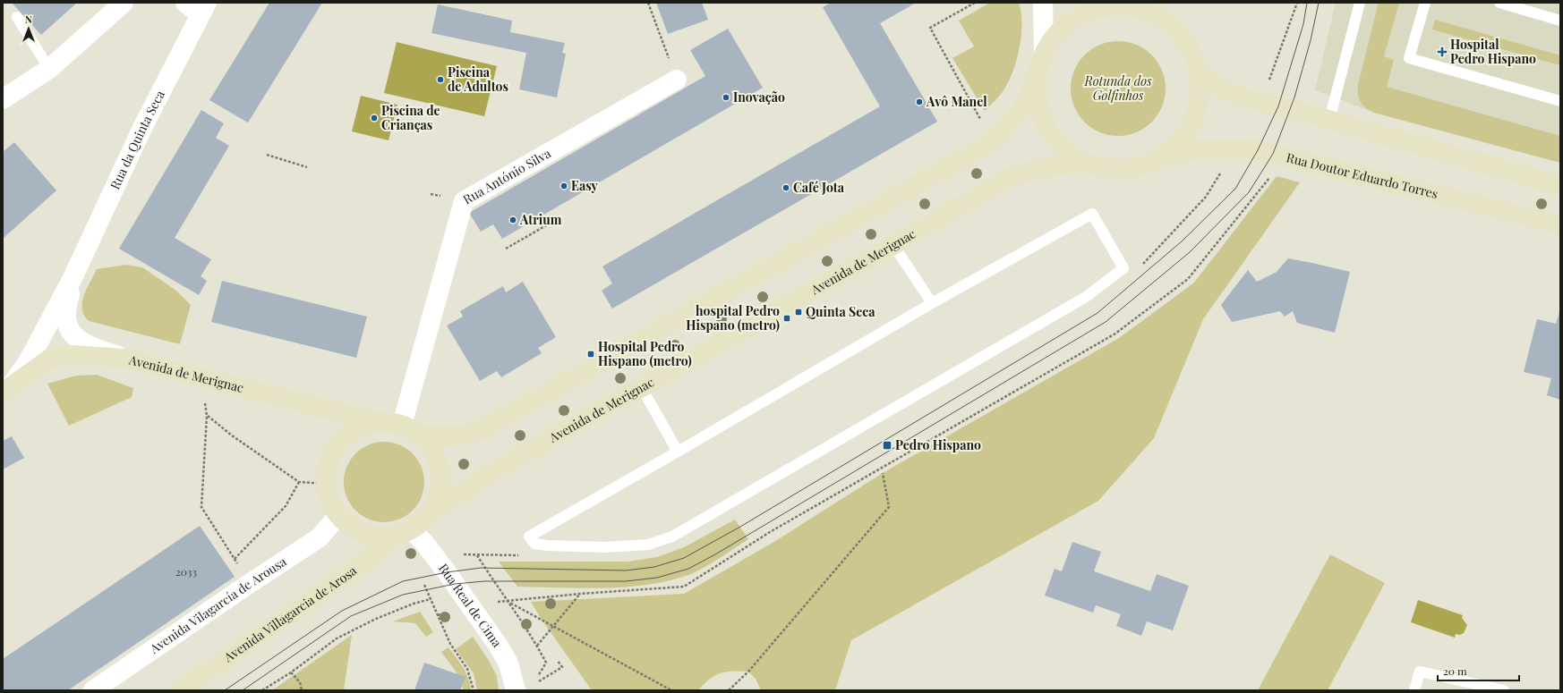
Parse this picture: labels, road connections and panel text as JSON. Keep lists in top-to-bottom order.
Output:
{
  "streets": {
    "main road": ["Rua Doutor Eduardo Torres", "Avenida de Merignac", "Avenida Villagarcia de Arosa"],
    "street": [
      "Rua da Quinta Seca",
      "Rua António Silva",
      "Avenida Vilagarcía de Arousa",
      "Rua Real de Cima"
    ]
  },
  "crossings": [
    ["Rua da Quinta Seca", "Avenida de Merignac"],
    ["Rua António Silva", "Avenida de Merignac"],
    ["Rua António Silva", "Avenida Vilagarcía de Arousa"],
    ["Rua António Silva", "Rua Real de Cima"],
    ["Rua António Silva", "Avenida Villagarcia de Arosa"],
    ["Avenida de Merignac", "Avenida Vilagarcía de Arousa"],
    ["Avenida de Merignac", "Rua Real de Cima"],
    ["Avenida de Merignac", "Avenida Villagarcia de Arosa"],
    ["Avenida Vilagarcía de Arousa", "Rua Real de Cima"],
    ["Avenida Vilagarcía de Arousa", "Avenida Villagarcia de Arosa"],
    ["Rua Real de Cima", "Avenida Villagarcia de Arosa"]
  ],
  "parks": ["Rotunda dos Golfinhos"],
  "places": {
    "health": ["Hospital Pedro Hispano"],
    "other": [
      "Piscina de Adultos",
      "Inovação",
      "Avô Manel",
      "Piscina de Crianças",
      "Easy",
      "Café Jota",
      "Atrium"
    ],
    "transit": [
      "Quinta Seca",
      "hospital Pedro Hispano (metro)",
      "Hospital Pedro Hispano (metro)",
      "Pedro Hispano"
    ]
  },
  "house_numbers": ["2033"],
  "scale_bar": "20 m",
  "north": "top"
}
